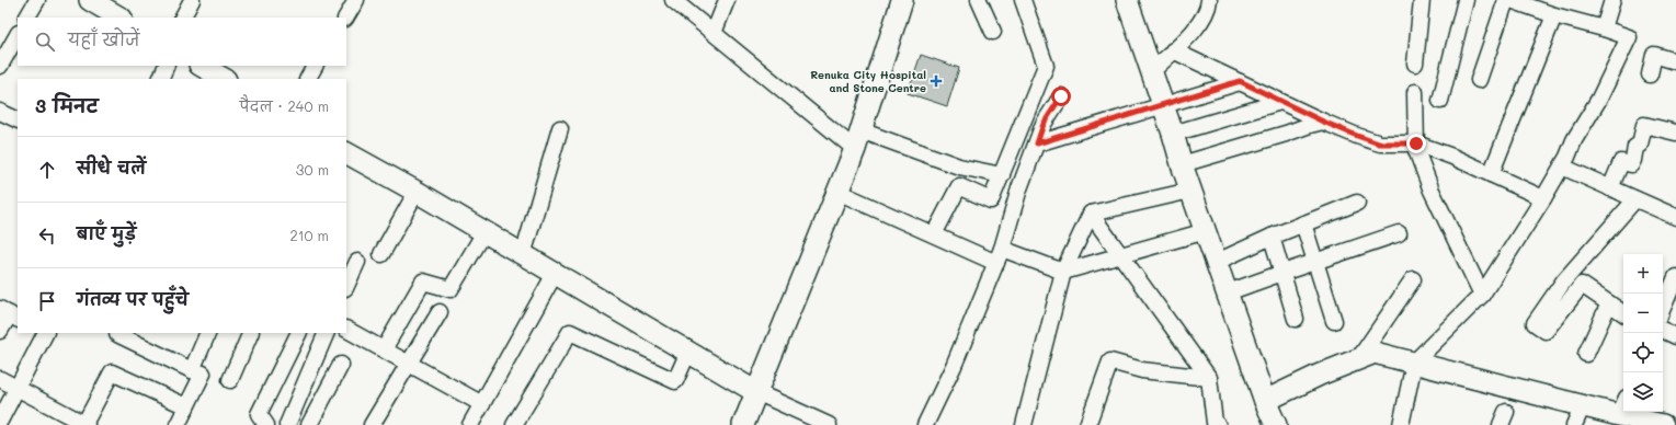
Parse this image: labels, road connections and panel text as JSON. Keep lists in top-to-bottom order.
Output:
{
  "places": {
    "health": ["Renuka City Hospital and Stone Centre"]
  },
  "page": {
    "search": "यहाँ खोजें",
    "heading": ["3 मिनट", "पैदल · 240 m"],
    "list": [
      ["सीधे चलें", "30 m"],
      ["बाएँ मुड़ें", "210 m"],
      "गंतव्य पर पहुँचे"
    ],
    "map_buttons": ["+", "−"]
  }
}
